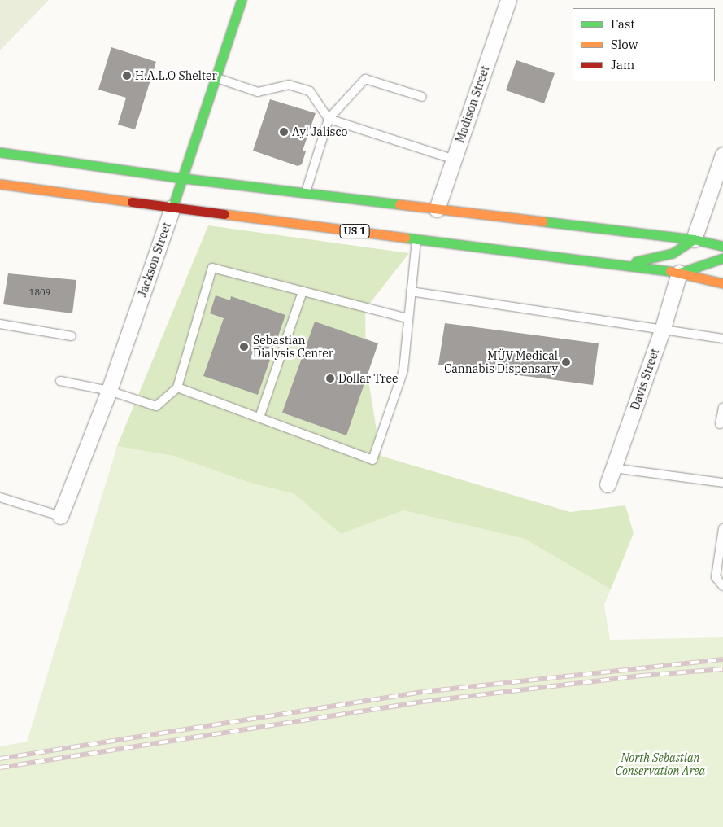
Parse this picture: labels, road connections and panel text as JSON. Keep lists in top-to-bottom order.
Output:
{
  "streets": {
    "main road": ["US 1", "Jackson Street"],
    "street": ["Madison Street", "Davis Street"]
  },
  "crossings": [
    ["US 1", "Jackson Street"],
    ["US 1", "Davis Street"]
  ],
  "parks": ["North Sebastian Conservation Area"],
  "places": [
    "H.A.L.O Shelter",
    "Ay! Jalisco",
    "Sebastian Dialysis Center",
    "MÜV Medical Cannabis Dispensary",
    "Dollar Tree"
  ],
  "house_numbers": ["1809"],
  "legend": ["Fast", "Slow", "Jam"]
}
